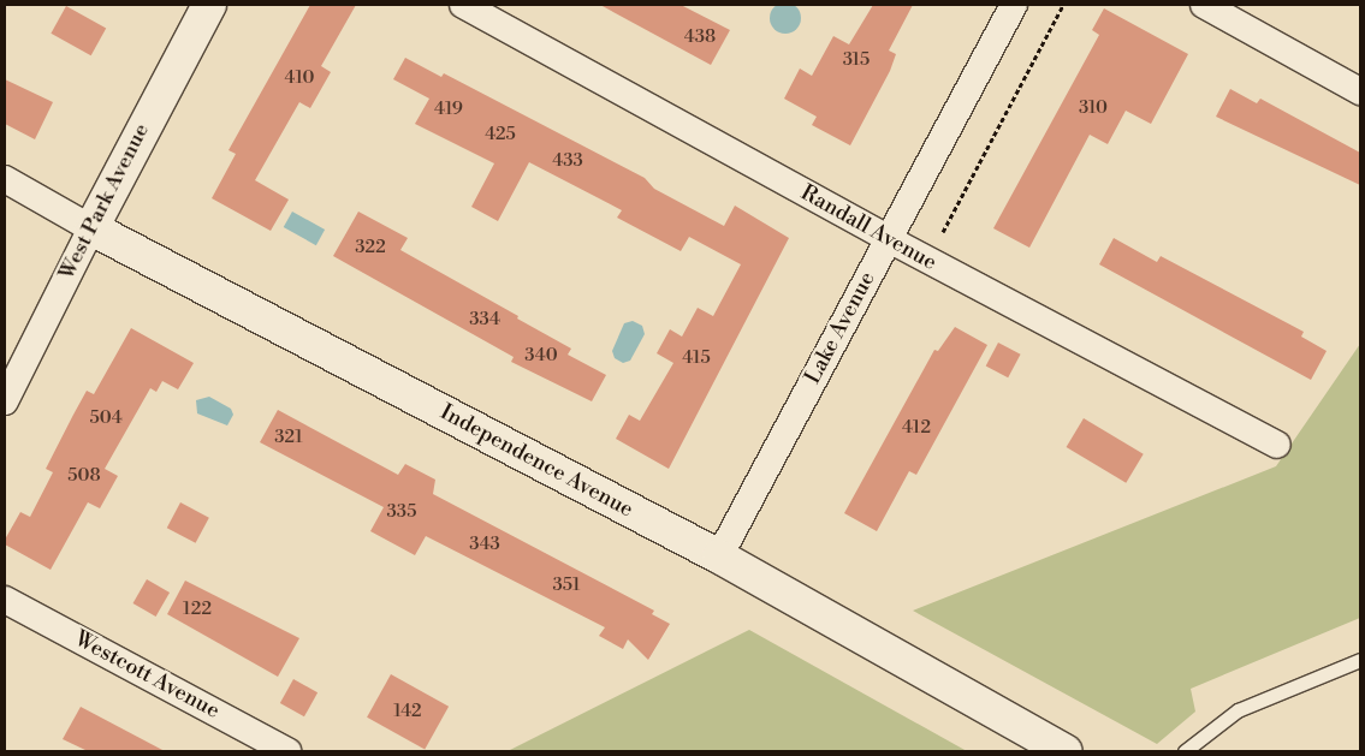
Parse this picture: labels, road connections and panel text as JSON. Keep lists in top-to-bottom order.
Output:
{
  "streets": {
    "street": [
      "West Park Avenue",
      "Randall Avenue",
      "Lake Avenue",
      "Independence Avenue",
      "Westcott Avenue"
    ]
  },
  "crossings": [
    ["West Park Avenue", "Independence Avenue"],
    ["Randall Avenue", "Lake Avenue"],
    ["Lake Avenue", "Independence Avenue"]
  ],
  "house_numbers": [
    "438",
    "315",
    "410",
    "310",
    "419",
    "425",
    "433",
    "322",
    "334",
    "340",
    "415",
    "504",
    "412",
    "321",
    "508",
    "335",
    "343",
    "351",
    "122",
    "142"
  ]
}
